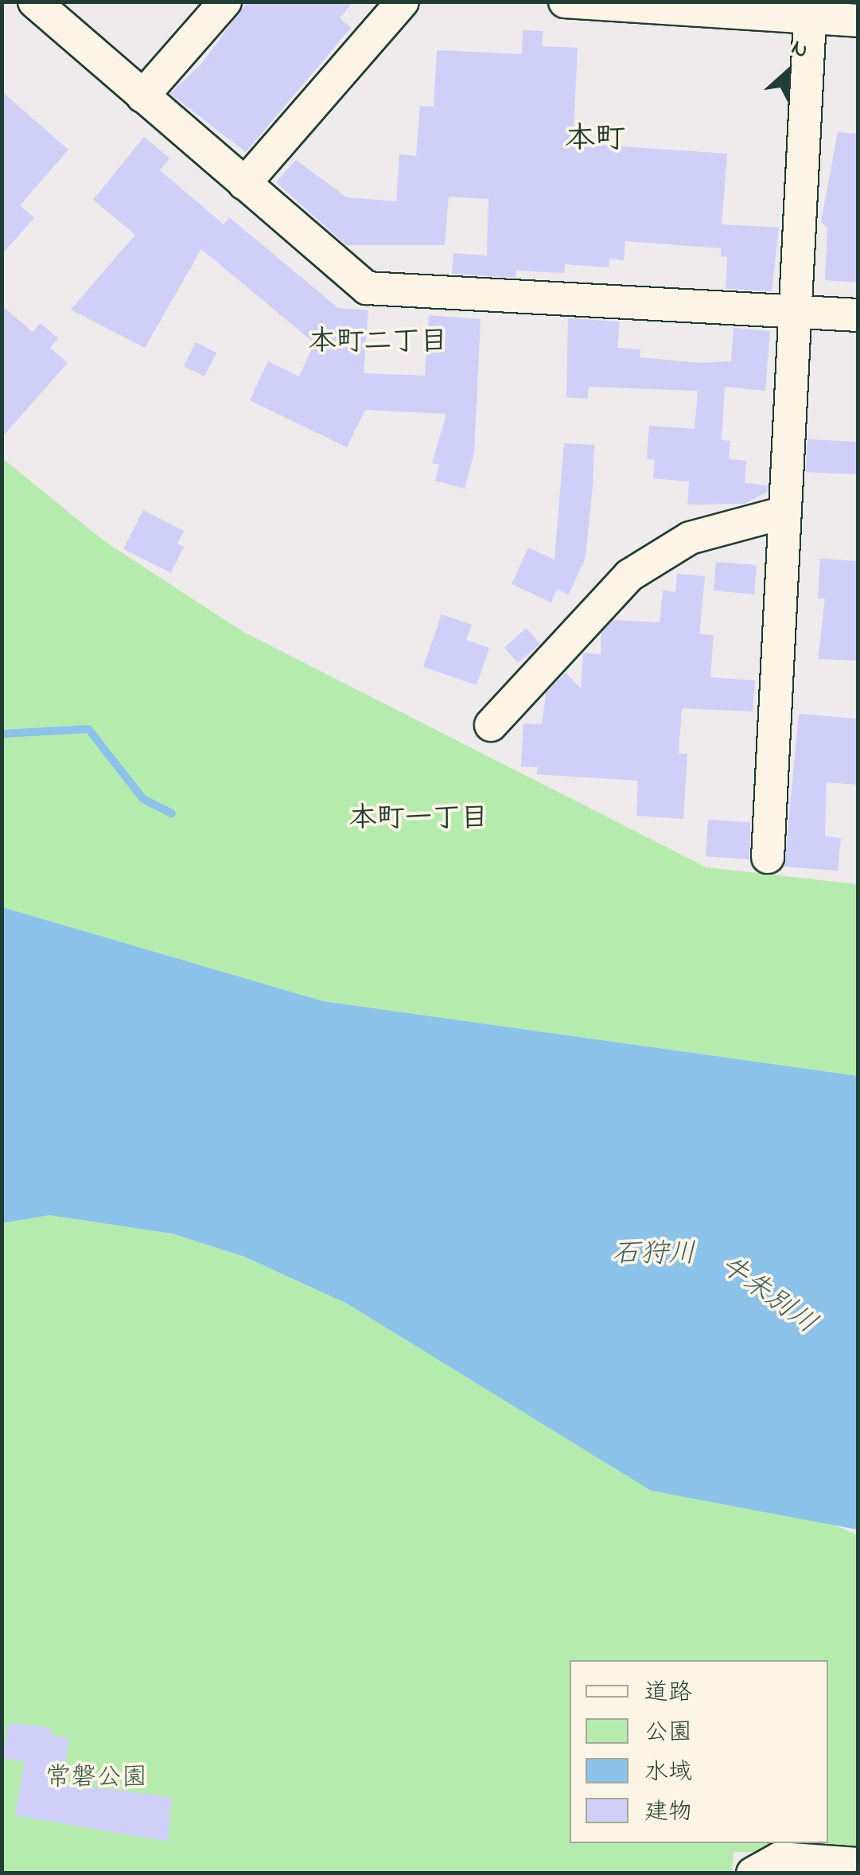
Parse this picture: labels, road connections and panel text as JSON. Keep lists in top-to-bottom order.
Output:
{
  "districts": ["本町", "本町二丁目", "本町一丁目"],
  "water": ["石狩川", "牛朱別川"],
  "parks": ["常磐公園"],
  "legend": [
    "道路",
    "公園",
    "水域",
    "建物"
  ],
  "north": "top right"
}
